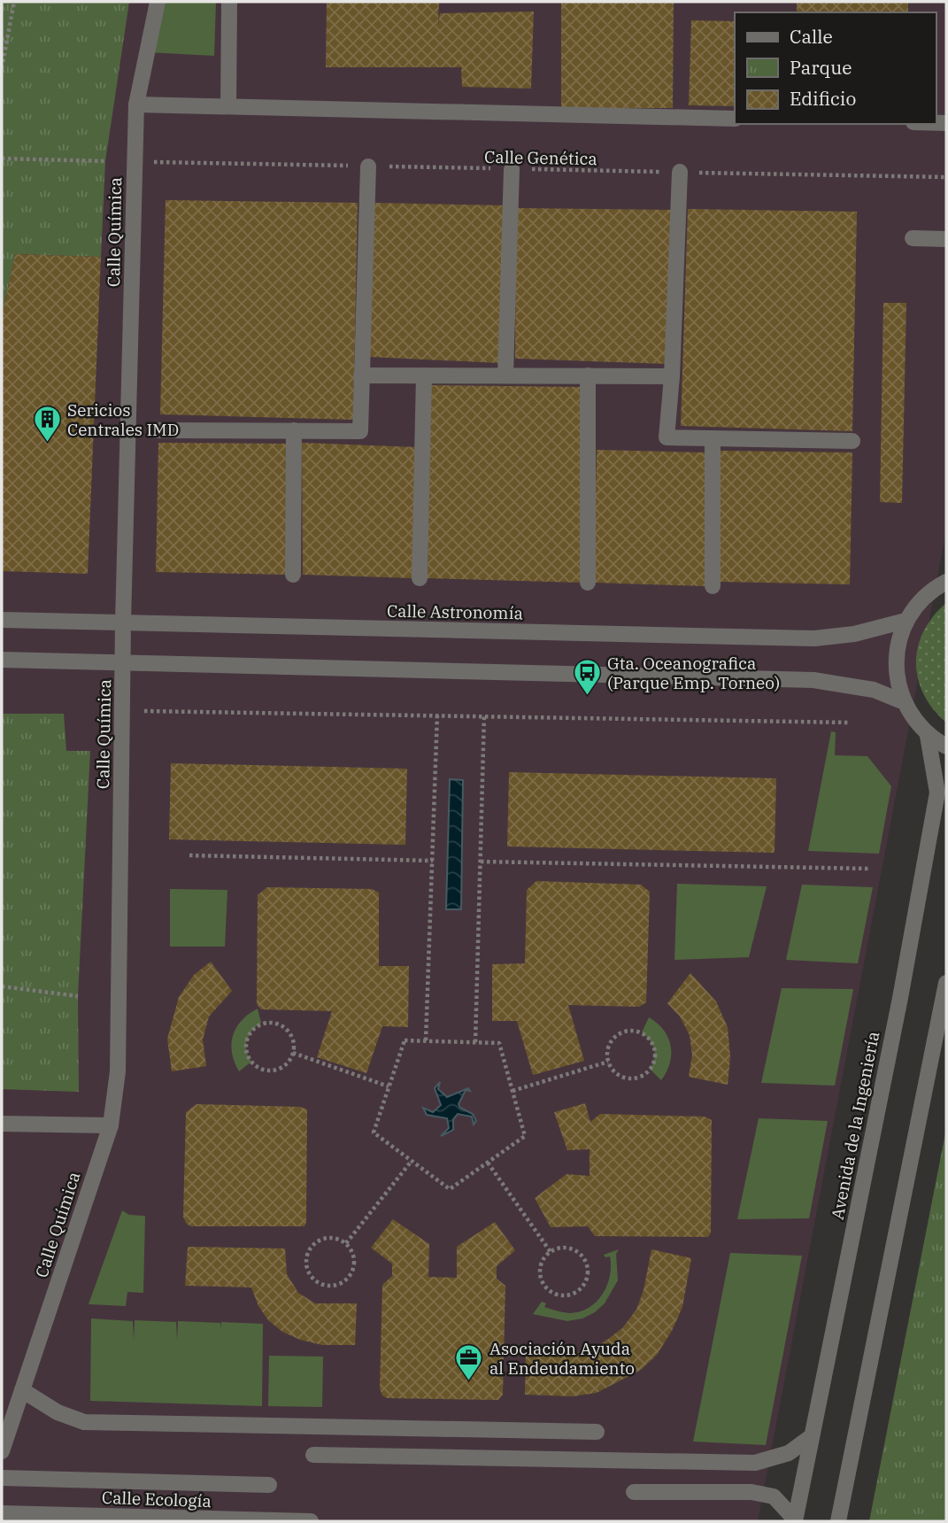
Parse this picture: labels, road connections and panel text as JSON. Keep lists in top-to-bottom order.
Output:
{
  "streets": {
    "street": [
      "Calle Química",
      "Calle Astronomía",
      "Avenida de la Ingeniería",
      "Calle Ecología"
    ],
    "path": ["Calle Genética"]
  },
  "crossings": [
    ["Calle Genética", "Calle Química"],
    ["Calle Química", "Calle Astronomía"]
  ],
  "places": {
    "building": ["Sericios Centrales IMD"],
    "bus stop": ["Gta. Oceanografica (Parque Emp. Torneo)"],
    "office": ["Asociación Ayuda al Endeudamiento"]
  },
  "legend": ["Calle", "Parque", "Edificio"]
}
